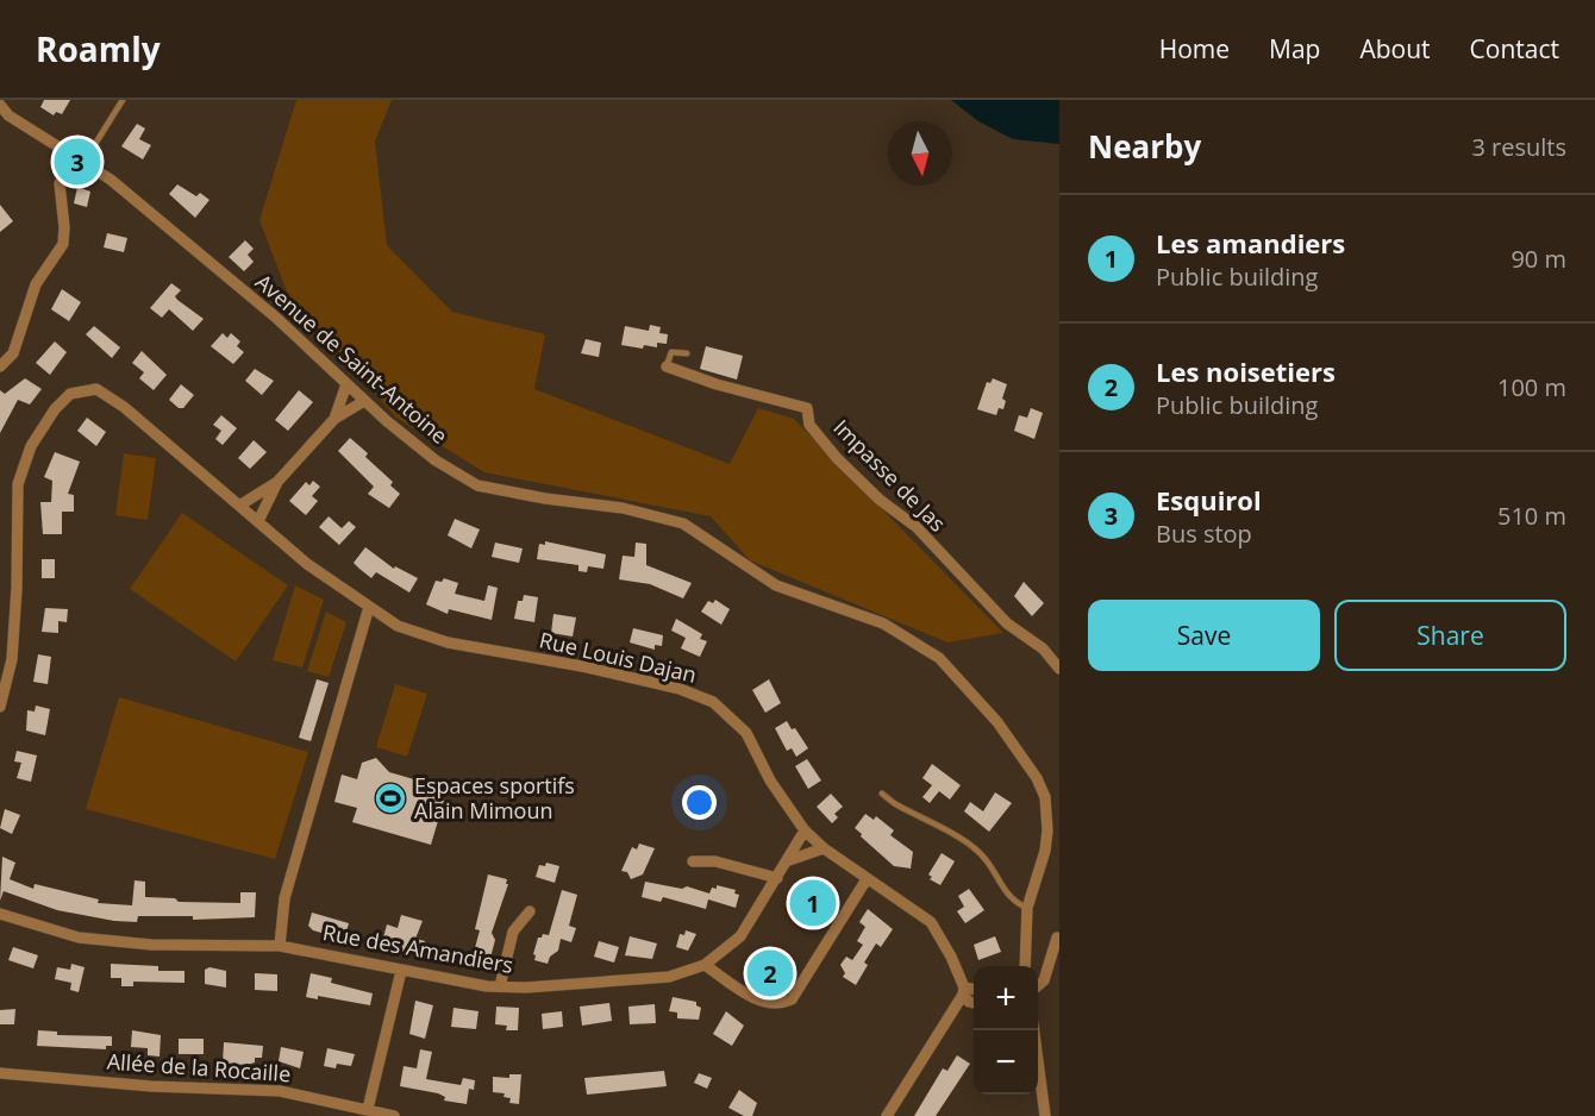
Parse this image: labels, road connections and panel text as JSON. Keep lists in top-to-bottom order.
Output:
{
  "streets": {
    "street": [
      "Avenue de Saint-Antoine",
      "Impasse de Jas",
      "Rue Louis Dajan",
      "Rue des Amandiers",
      "Allée de la Rocaille"
    ]
  },
  "crossings": [
    ["Rue Louis Dajan", "Rue des Amandiers"]
  ],
  "places": {
    "sports": ["Espaces sportifs Alain Mimoun"]
  },
  "north": "bottom",
  "page": {
    "header": "Roamly",
    "nav": [
      "Home",
      "Map",
      "About",
      "Contact"
    ],
    "heading": ["Nearby", "3 results"],
    "pins": ["3", "1", "2"],
    "list": [
      {
        "mark": "1",
        "name": "Les amandiers",
        "note": "Public building",
        "value": "90 m"
      },
      {
        "mark": "2",
        "name": "Les noisetiers",
        "note": "Public building",
        "value": "100 m"
      },
      {
        "mark": "3",
        "name": "Esquirol",
        "note": "Bus stop",
        "value": "510 m"
      }
    ],
    "buttons": ["Save", "Share"],
    "map_buttons": ["+", "−"]
  }
}
